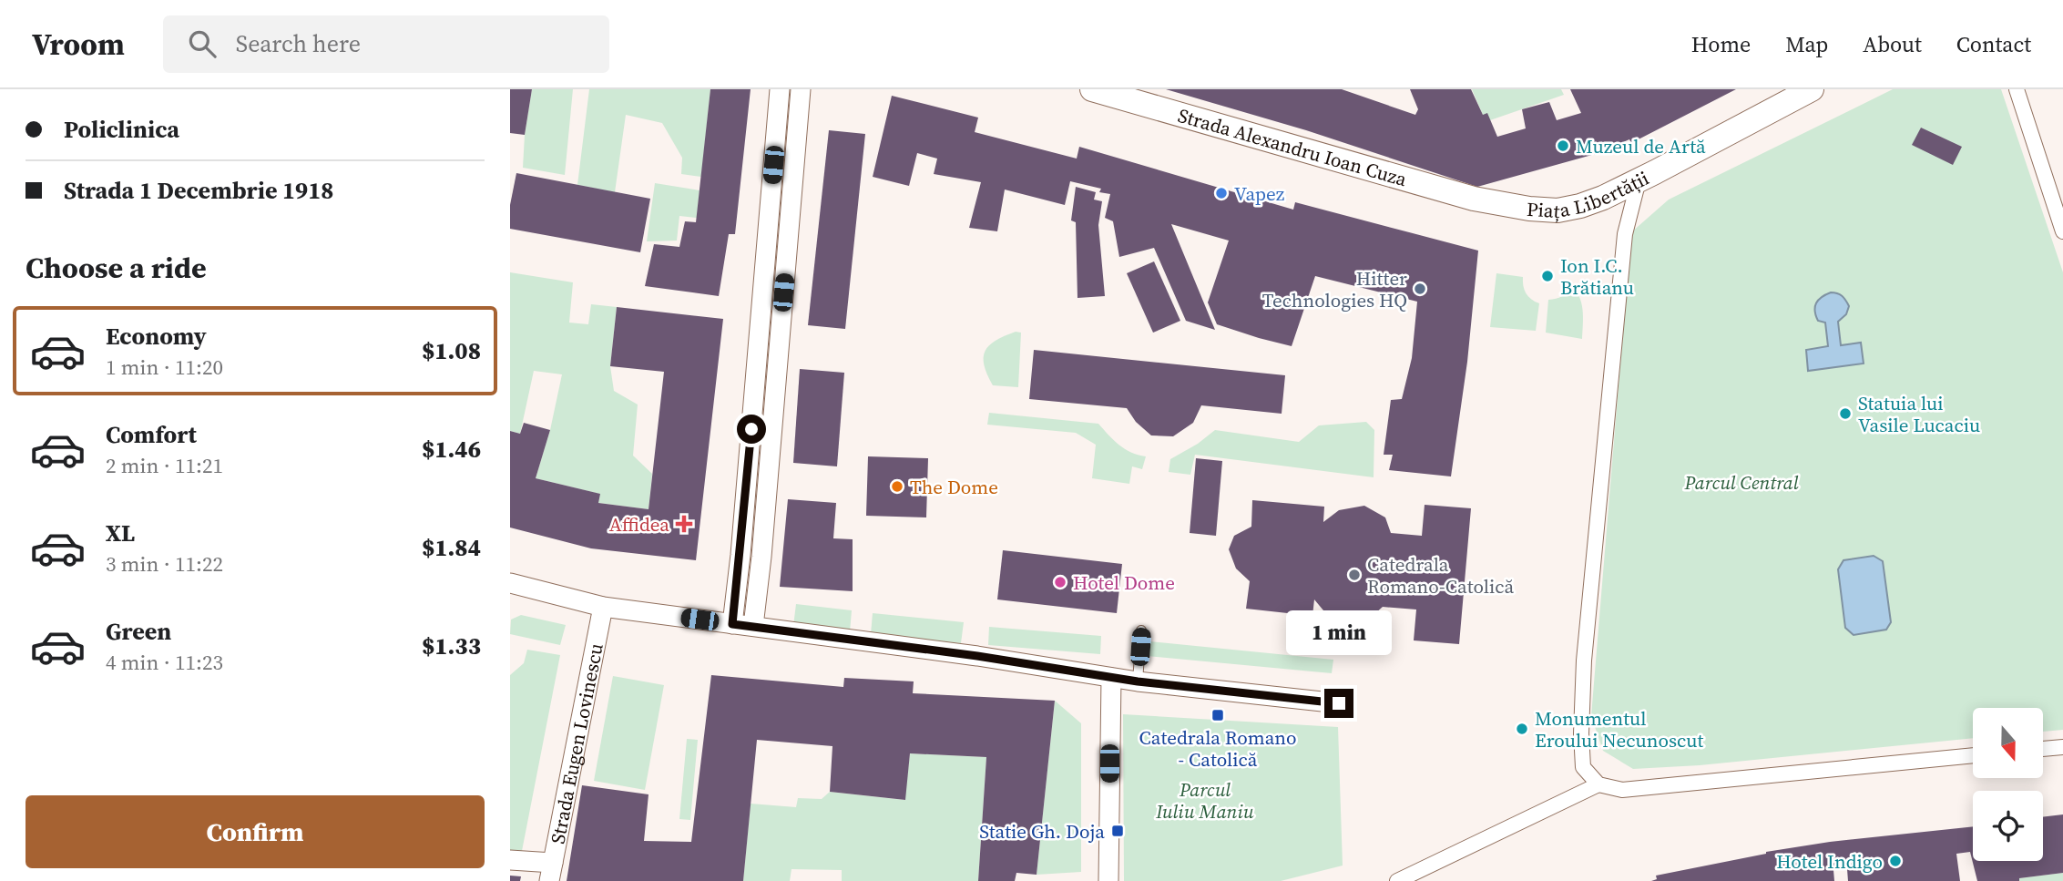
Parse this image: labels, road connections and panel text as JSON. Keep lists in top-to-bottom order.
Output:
{
  "streets": {
    "street": ["Strada Alexandru Ioan Cuza", "Piața Libertății", "Strada Eugen Lovinescu"]
  },
  "crossings": [
    ["Strada Alexandru Ioan Cuza", "Piața Libertății"]
  ],
  "parks": ["Parcul Central", "Parcul Iuliu Maniu"],
  "places": {
    "other": [
      "Muzeul de Artă",
      "Vapez",
      "Ion I.C. Brătianu",
      "Hitter Technologies HQ",
      "Statuia lui Vasile Lucaciu",
      "The Dome",
      "Catedrala Romano-Catolică",
      "Hotel Dome",
      "Monumentul Eroului Necunoscut",
      "Hotel Indigo"
    ],
    "health": ["Affidea"],
    "transit": ["Catedrala Romano - Catolică", "Statie Gh. Doja"]
  },
  "north": "bottom",
  "page": {
    "header": "Vroom",
    "search": "Search here",
    "nav": [
      "Home",
      "Map",
      "About",
      "Contact"
    ],
    "banner": ["Policlinica", "Strada 1 Decembrie 1918"],
    "heading": "Choose a ride",
    "list": [
      {
        "name": "Economy",
        "note": "1 min · 11:20",
        "value": "$1.08"
      },
      {
        "name": "Comfort",
        "note": "2 min · 11:21",
        "value": "$1.46"
      },
      {
        "name": "XL",
        "note": "3 min · 11:22",
        "value": "$1.84"
      },
      {
        "name": "Green",
        "note": "4 min · 11:23",
        "value": "$1.33"
      }
    ],
    "bubble": "1 min",
    "buttons": "Confirm"
  }
}
